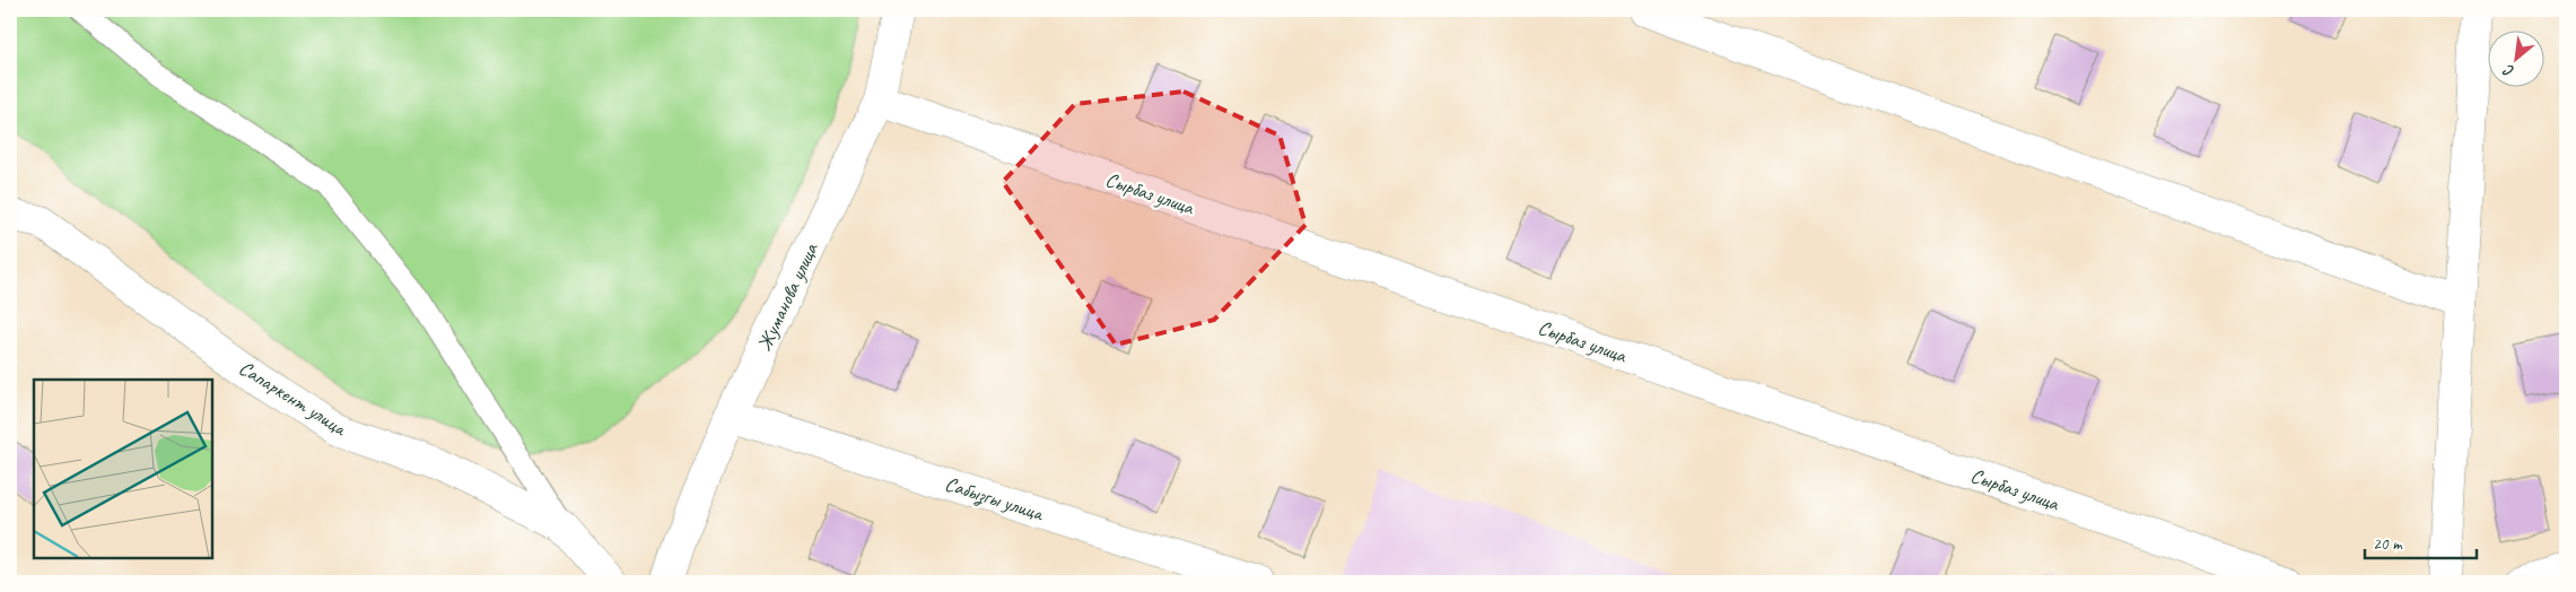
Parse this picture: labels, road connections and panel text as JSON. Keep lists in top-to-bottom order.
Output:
{
  "streets": {
    "street": [
      "Сырбаз улица",
      "Жуманова улица",
      "Сапаркент улица",
      "Сабызгы улица"
    ]
  },
  "crossings": [
    ["Сырбаз улица", "Жуманова улица"],
    ["Жуманова улица", "Сабызгы улица"]
  ],
  "scale_bar": "20 m",
  "north": "bottom left"
}
